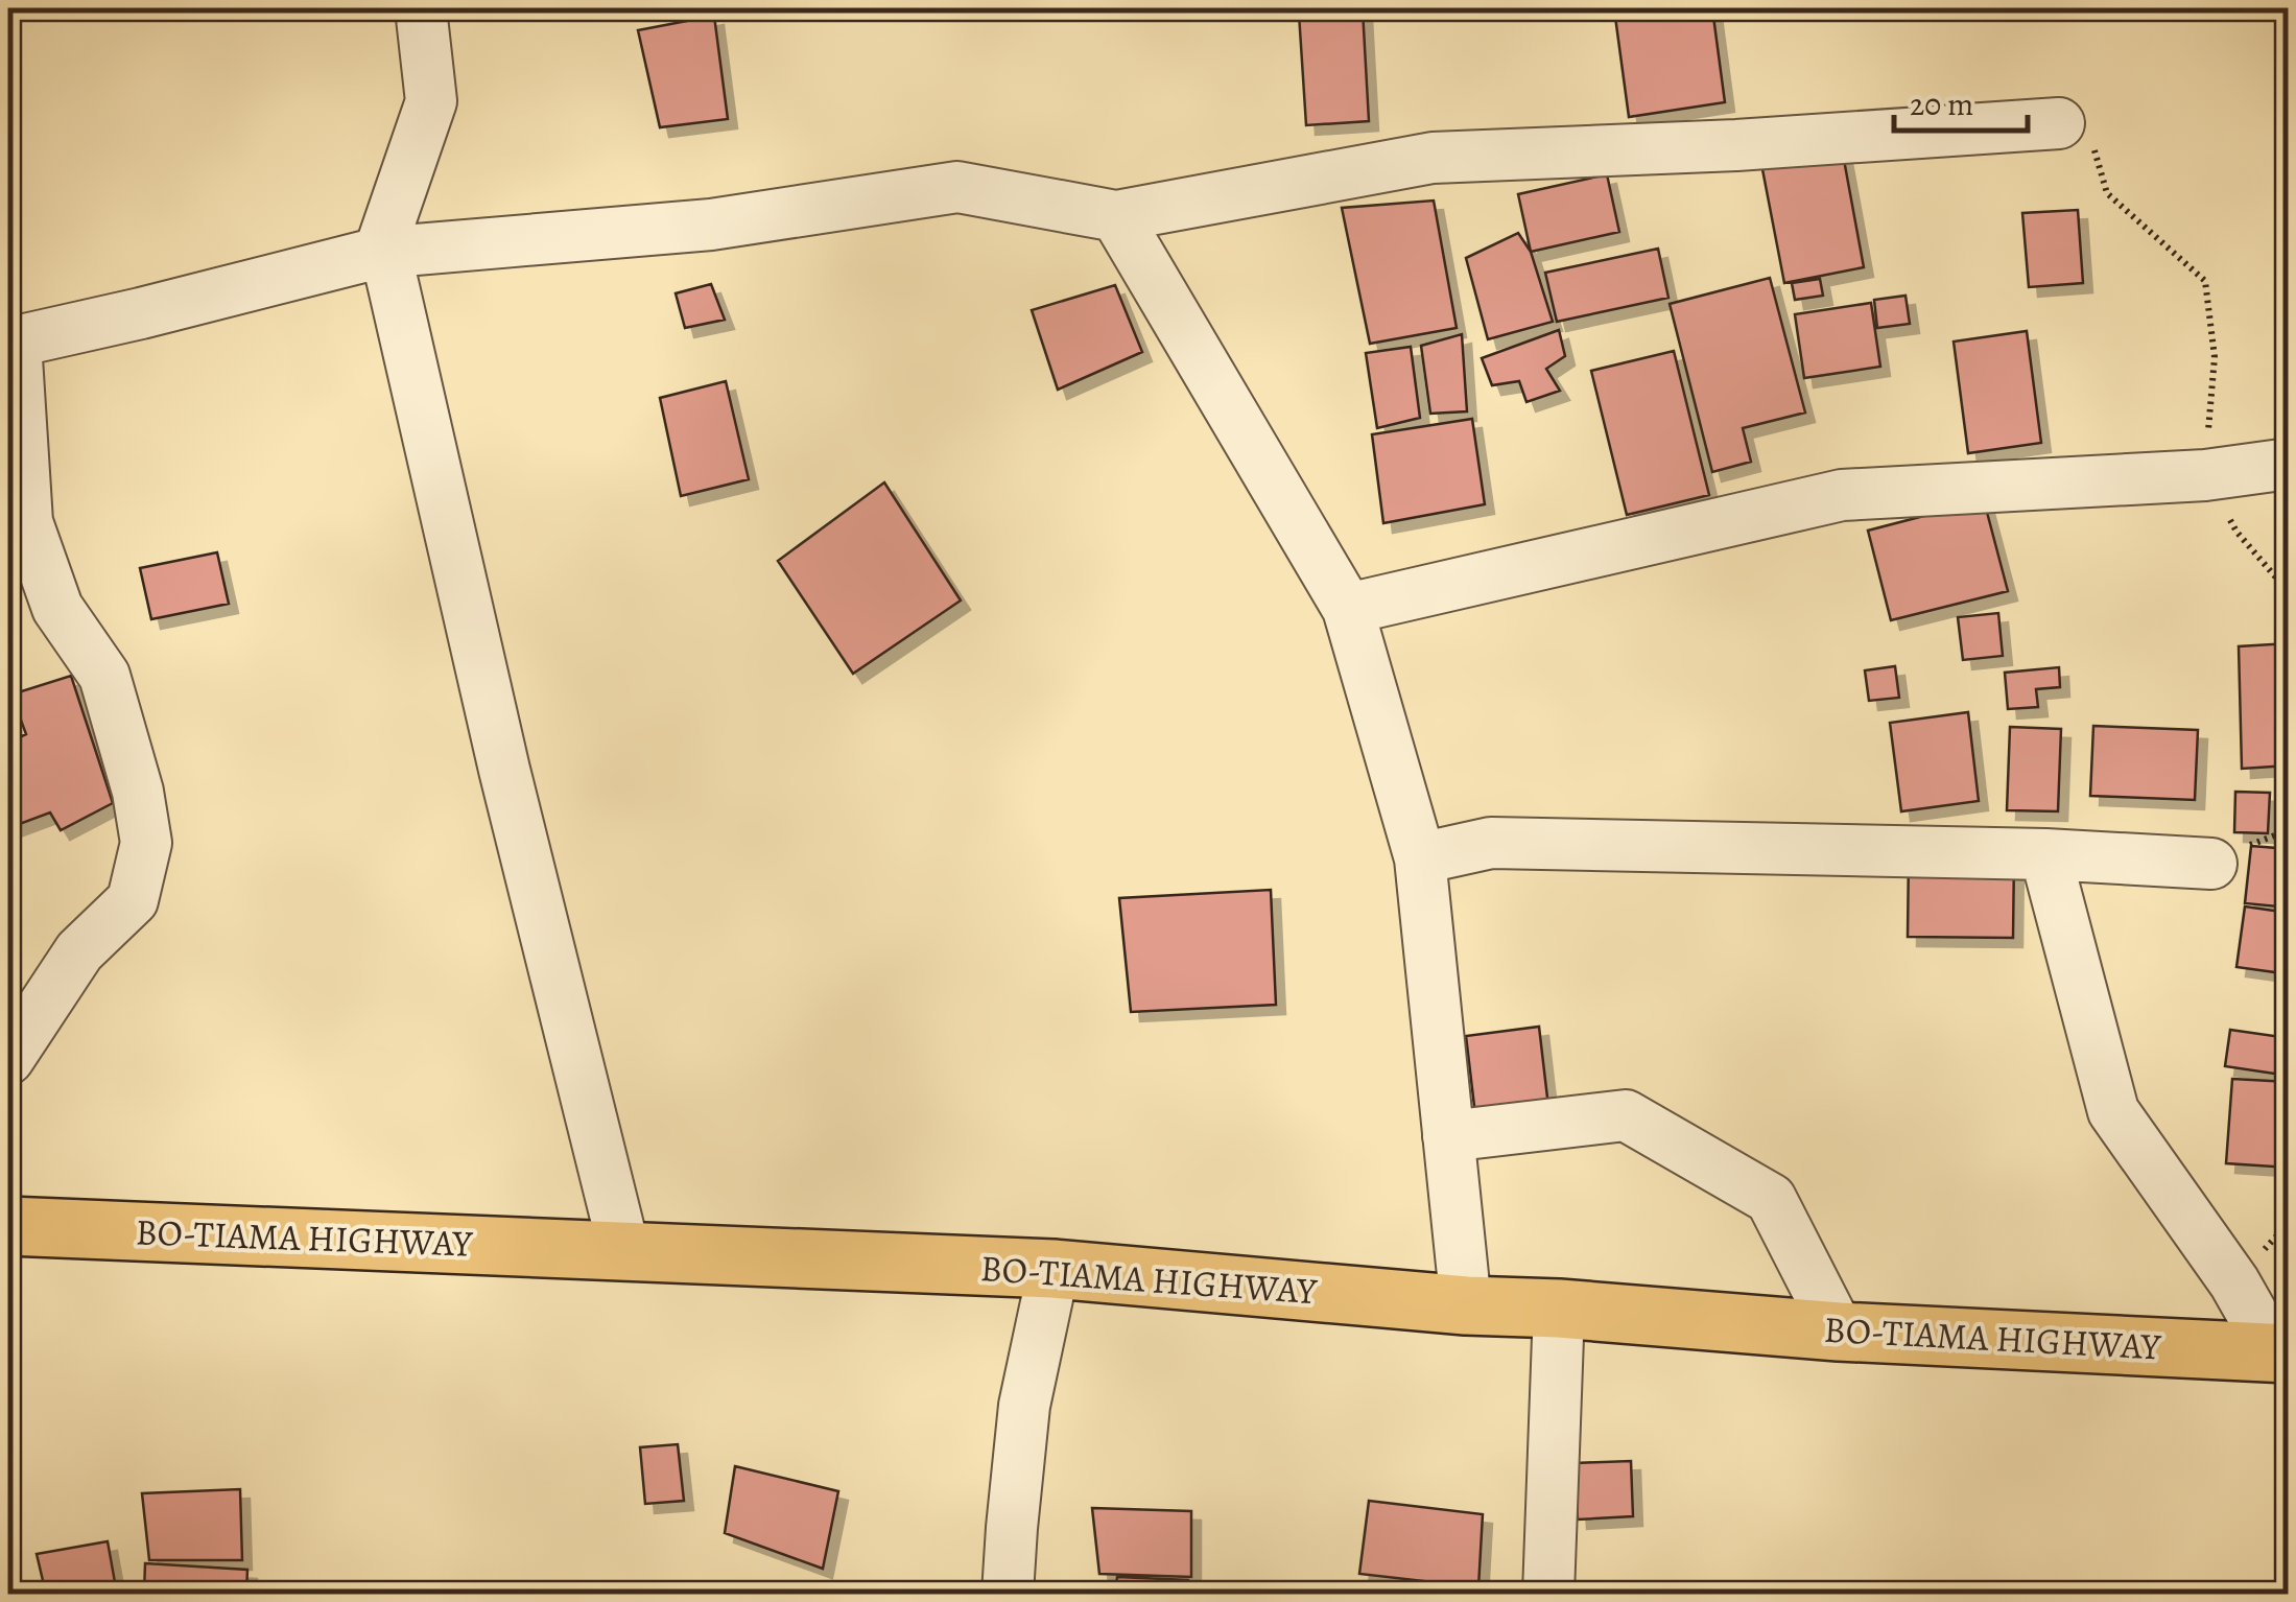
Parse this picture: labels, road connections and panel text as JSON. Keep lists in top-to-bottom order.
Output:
{
  "streets": {
    "highway": ["BO-TIAMA HIGHWAY"]
  },
  "scale_bar": "20 m"
}
